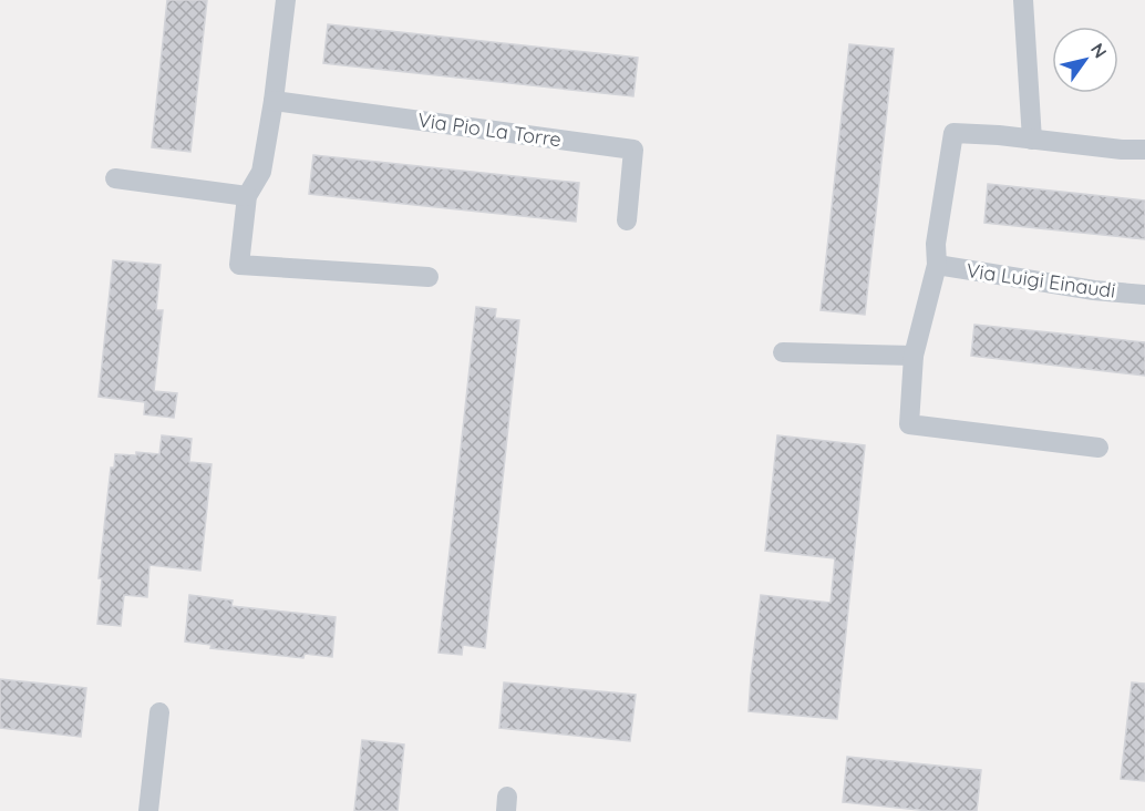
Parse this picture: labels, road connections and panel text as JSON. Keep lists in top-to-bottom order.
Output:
{
  "streets": {
    "street": ["Via Pio La Torre", "Via Luigi Einaudi"]
  },
  "north": "top right"
}
